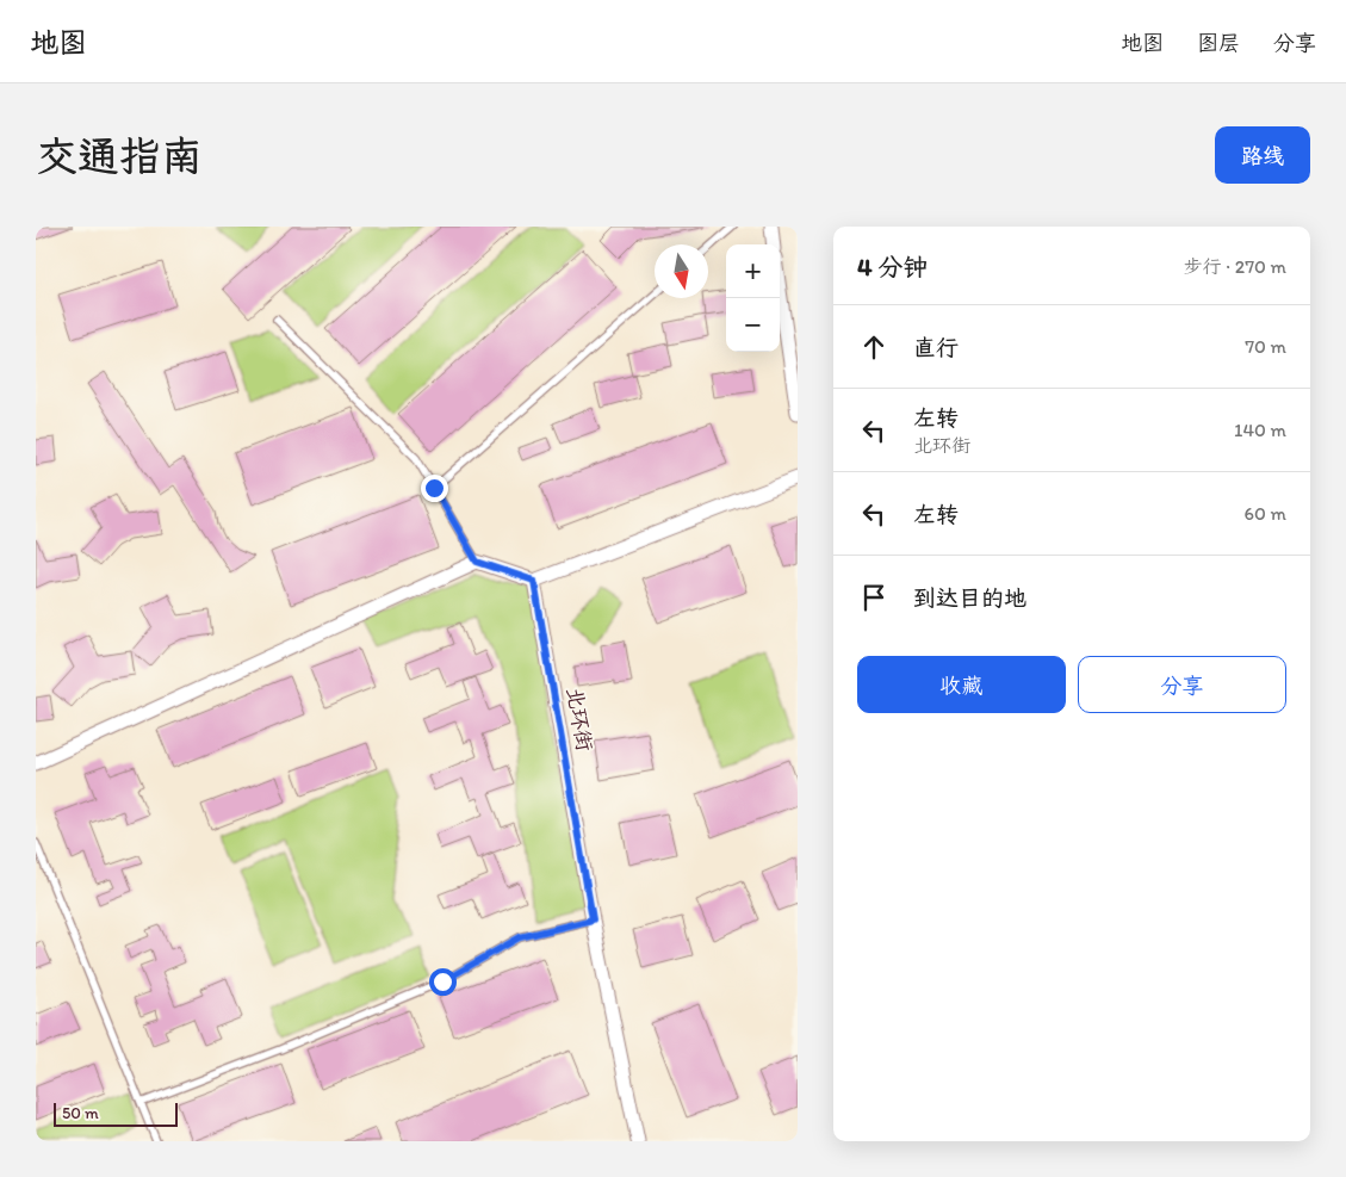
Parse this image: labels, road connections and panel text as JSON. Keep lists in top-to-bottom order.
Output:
{
  "streets": {
    "street": ["北环街"]
  },
  "scale_bar": "50 m",
  "north": "bottom",
  "page": {
    "header": "地图",
    "nav": ["地图", "图层", "分享"],
    "buttons": [
      "路线",
      ["收藏", "分享"]
    ],
    "title": "交通指南",
    "heading": ["4 分钟", "步行 · 270 m"],
    "map_buttons": ["+", "−"],
    "list": [
      ["直行", "70 m"],
      ["左转", "北环街", "140 m"],
      ["左转", "60 m"],
      "到达目的地"
    ],
    "scale": "50 m"
  }
}
